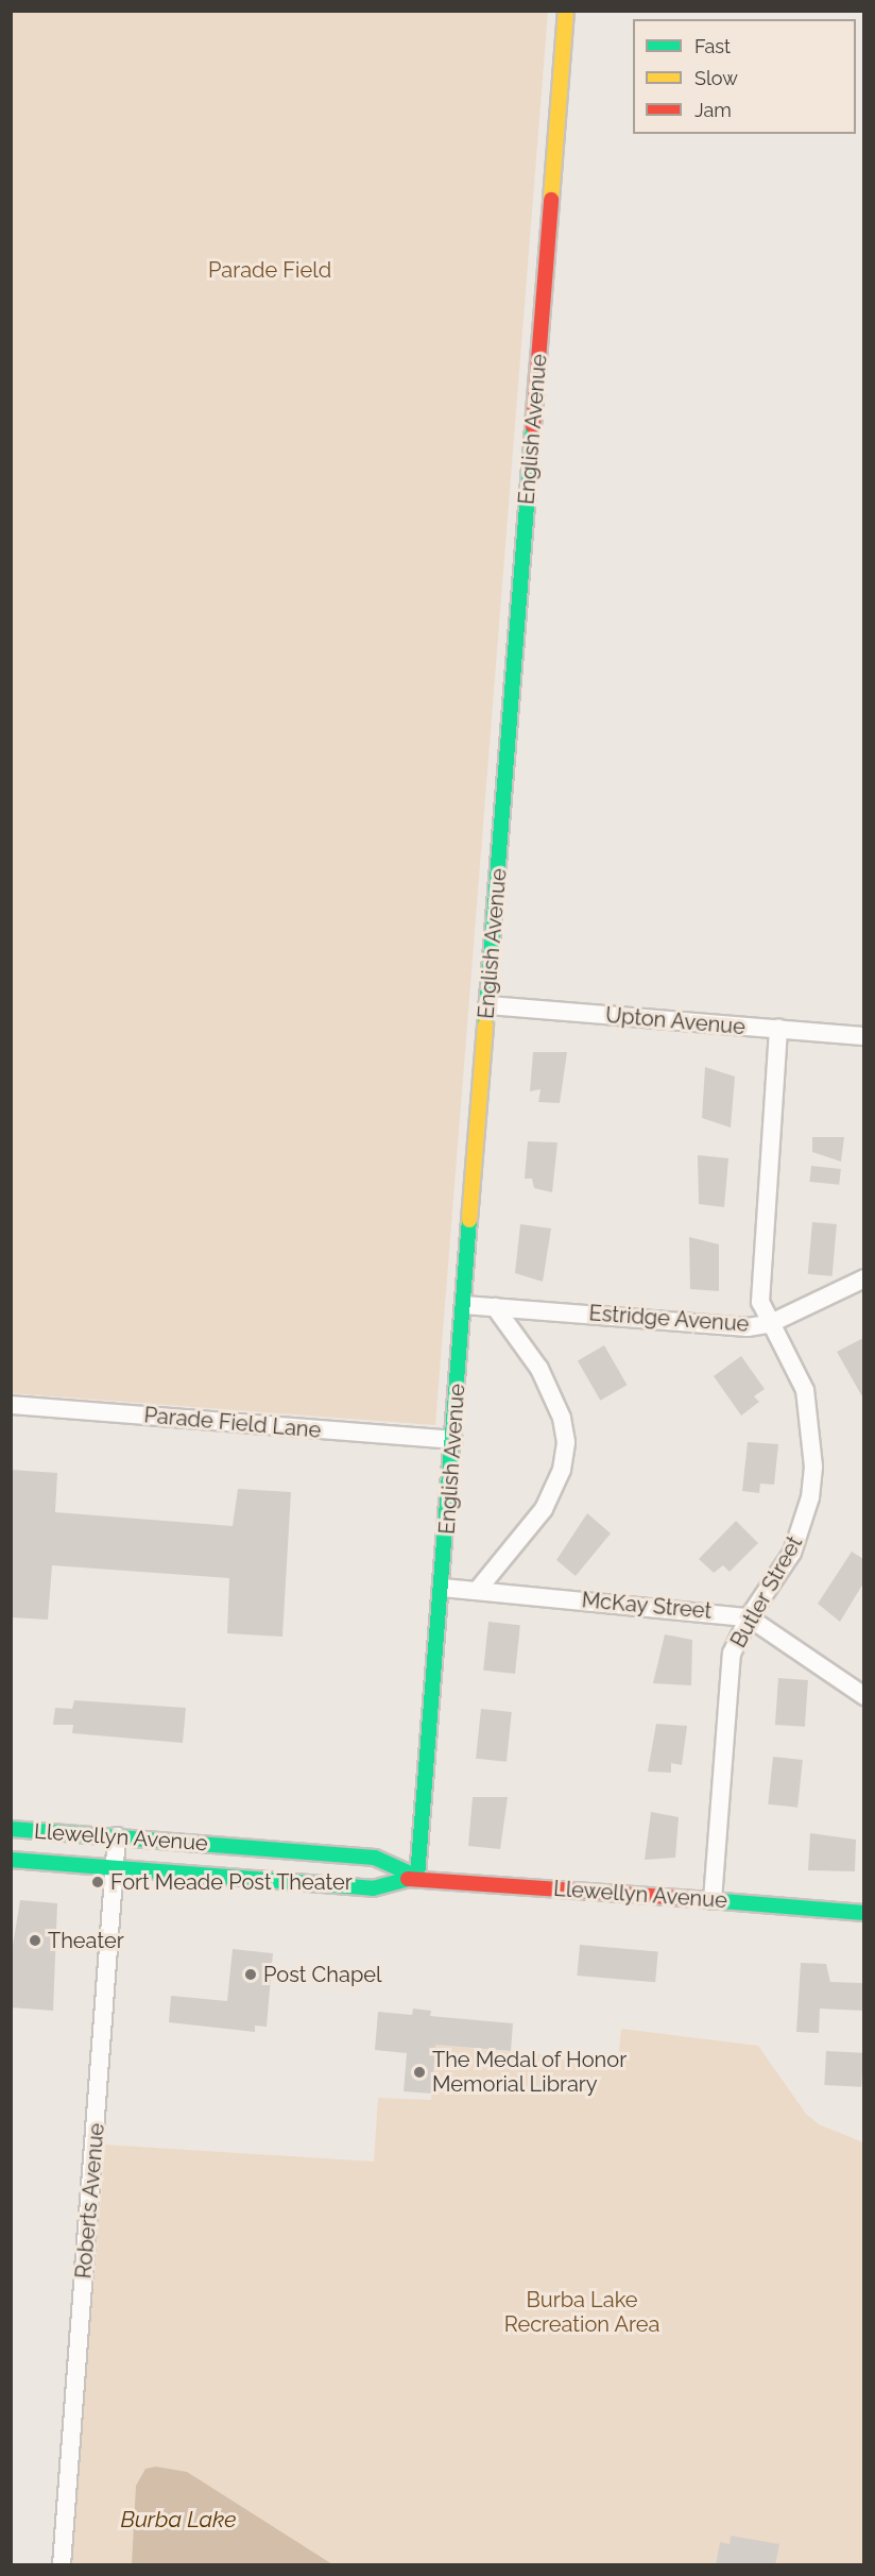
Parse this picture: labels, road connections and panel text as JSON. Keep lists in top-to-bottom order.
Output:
{
  "streets": {
    "street": [
      "English Avenue",
      "Upton Avenue",
      "Estridge Avenue",
      "Parade Field Lane",
      "Butler Street",
      "McKay Street",
      "Llewellyn Avenue",
      "Roberts Avenue"
    ]
  },
  "crossings": [
    ["English Avenue", "Upton Avenue"],
    ["English Avenue", "Estridge Avenue"],
    ["English Avenue", "Parade Field Lane"],
    ["English Avenue", "McKay Street"],
    ["English Avenue", "Llewellyn Avenue"],
    ["Upton Avenue", "Butler Street"],
    ["Estridge Avenue", "Butler Street"],
    ["Butler Street", "McKay Street"],
    ["Butler Street", "Llewellyn Avenue"],
    ["Llewellyn Avenue", "Roberts Avenue"]
  ],
  "water": ["Burba Lake"],
  "parks": ["Parade Field", "Burba Lake Recreation Area"],
  "places": [
    "Fort Meade Post Theater",
    "Theater",
    "Post Chapel",
    "The Medal of Honor Memorial Library"
  ],
  "legend": ["Fast", "Slow", "Jam"]
}
